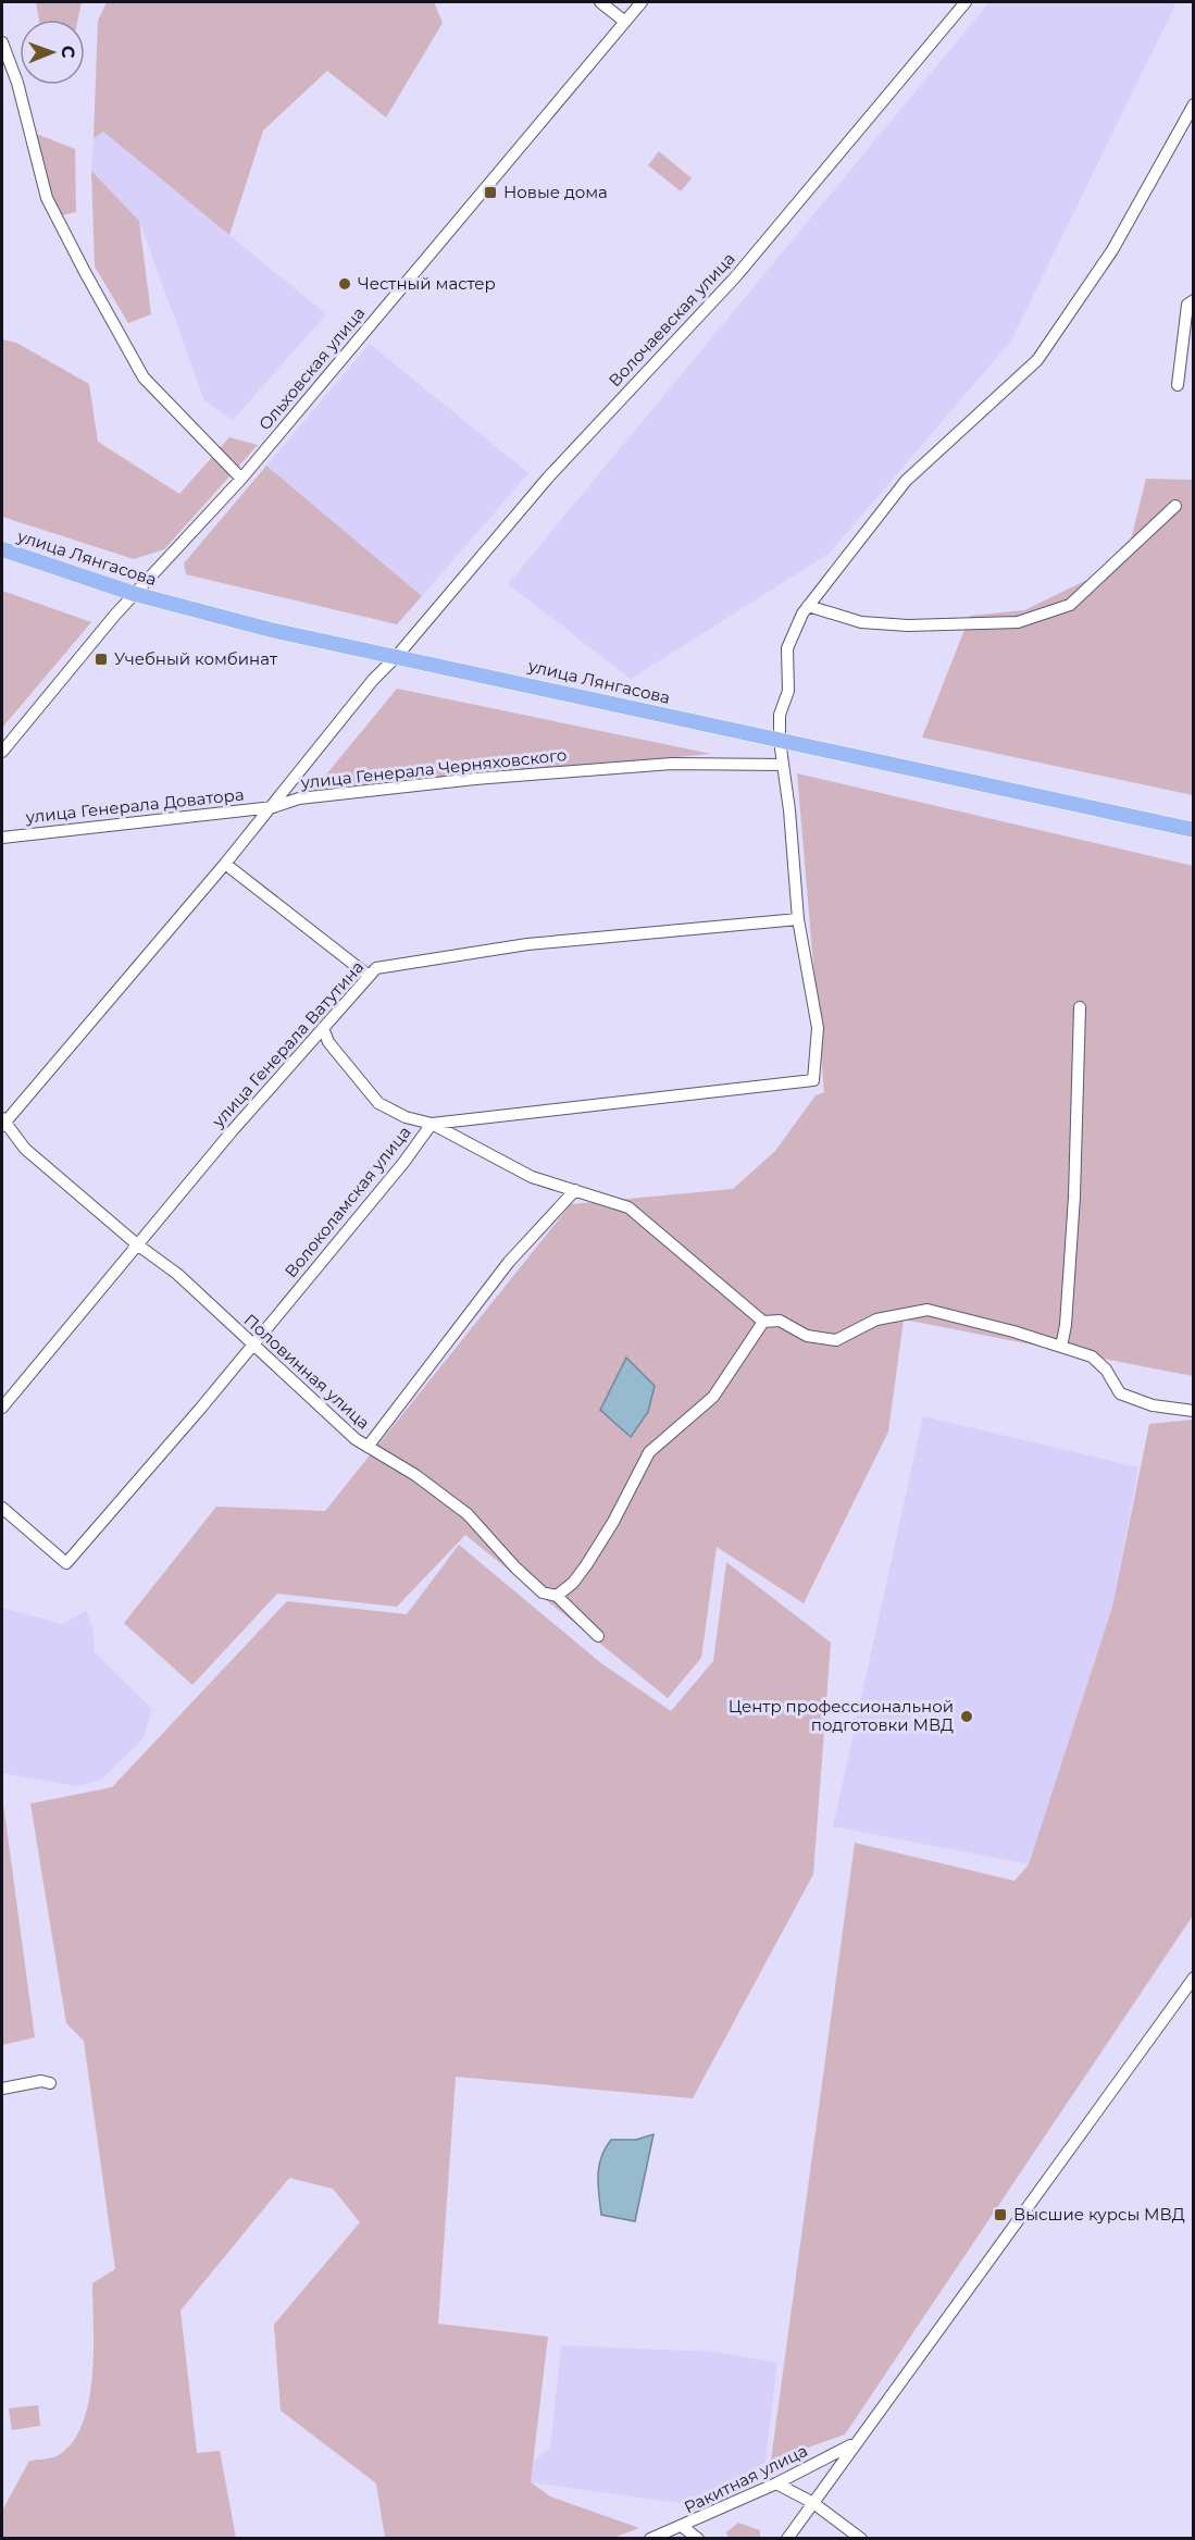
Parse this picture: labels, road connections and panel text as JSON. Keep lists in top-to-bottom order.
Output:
{
  "streets": {
    "main road": ["улица Лянгасова"],
    "street": [
      "Волочаевская улица",
      "Ольховская улица",
      "улица Генерала Черняховского",
      "улица Генерала Доватора",
      "улица Генерала Ватутина",
      "Волоколамская улица",
      "Половинная улица",
      "Ракитная улица"
    ]
  },
  "crossings": [
    ["Волочаевская улица", "улица Лянгасова"],
    ["Волочаевская улица", "улица Генерала Черняховского"],
    ["Волочаевская улица", "улица Генерала Доватора"],
    ["Ольховская улица", "улица Лянгасова"],
    ["улица Генерала Черняховского", "улица Генерала Доватора"],
    ["улица Генерала Ватутина", "Волоколамская улица"],
    ["улица Генерала Ватутина", "Половинная улица"],
    ["Волоколамская улица", "Половинная улица"]
  ],
  "places": {
    "transit": ["Новые дома", "Учебный комбинат", "Высшие курсы МВД"],
    "other": ["Честный мастер", "Центр профессиональной подготовки МВД"]
  },
  "north": "right"
}
